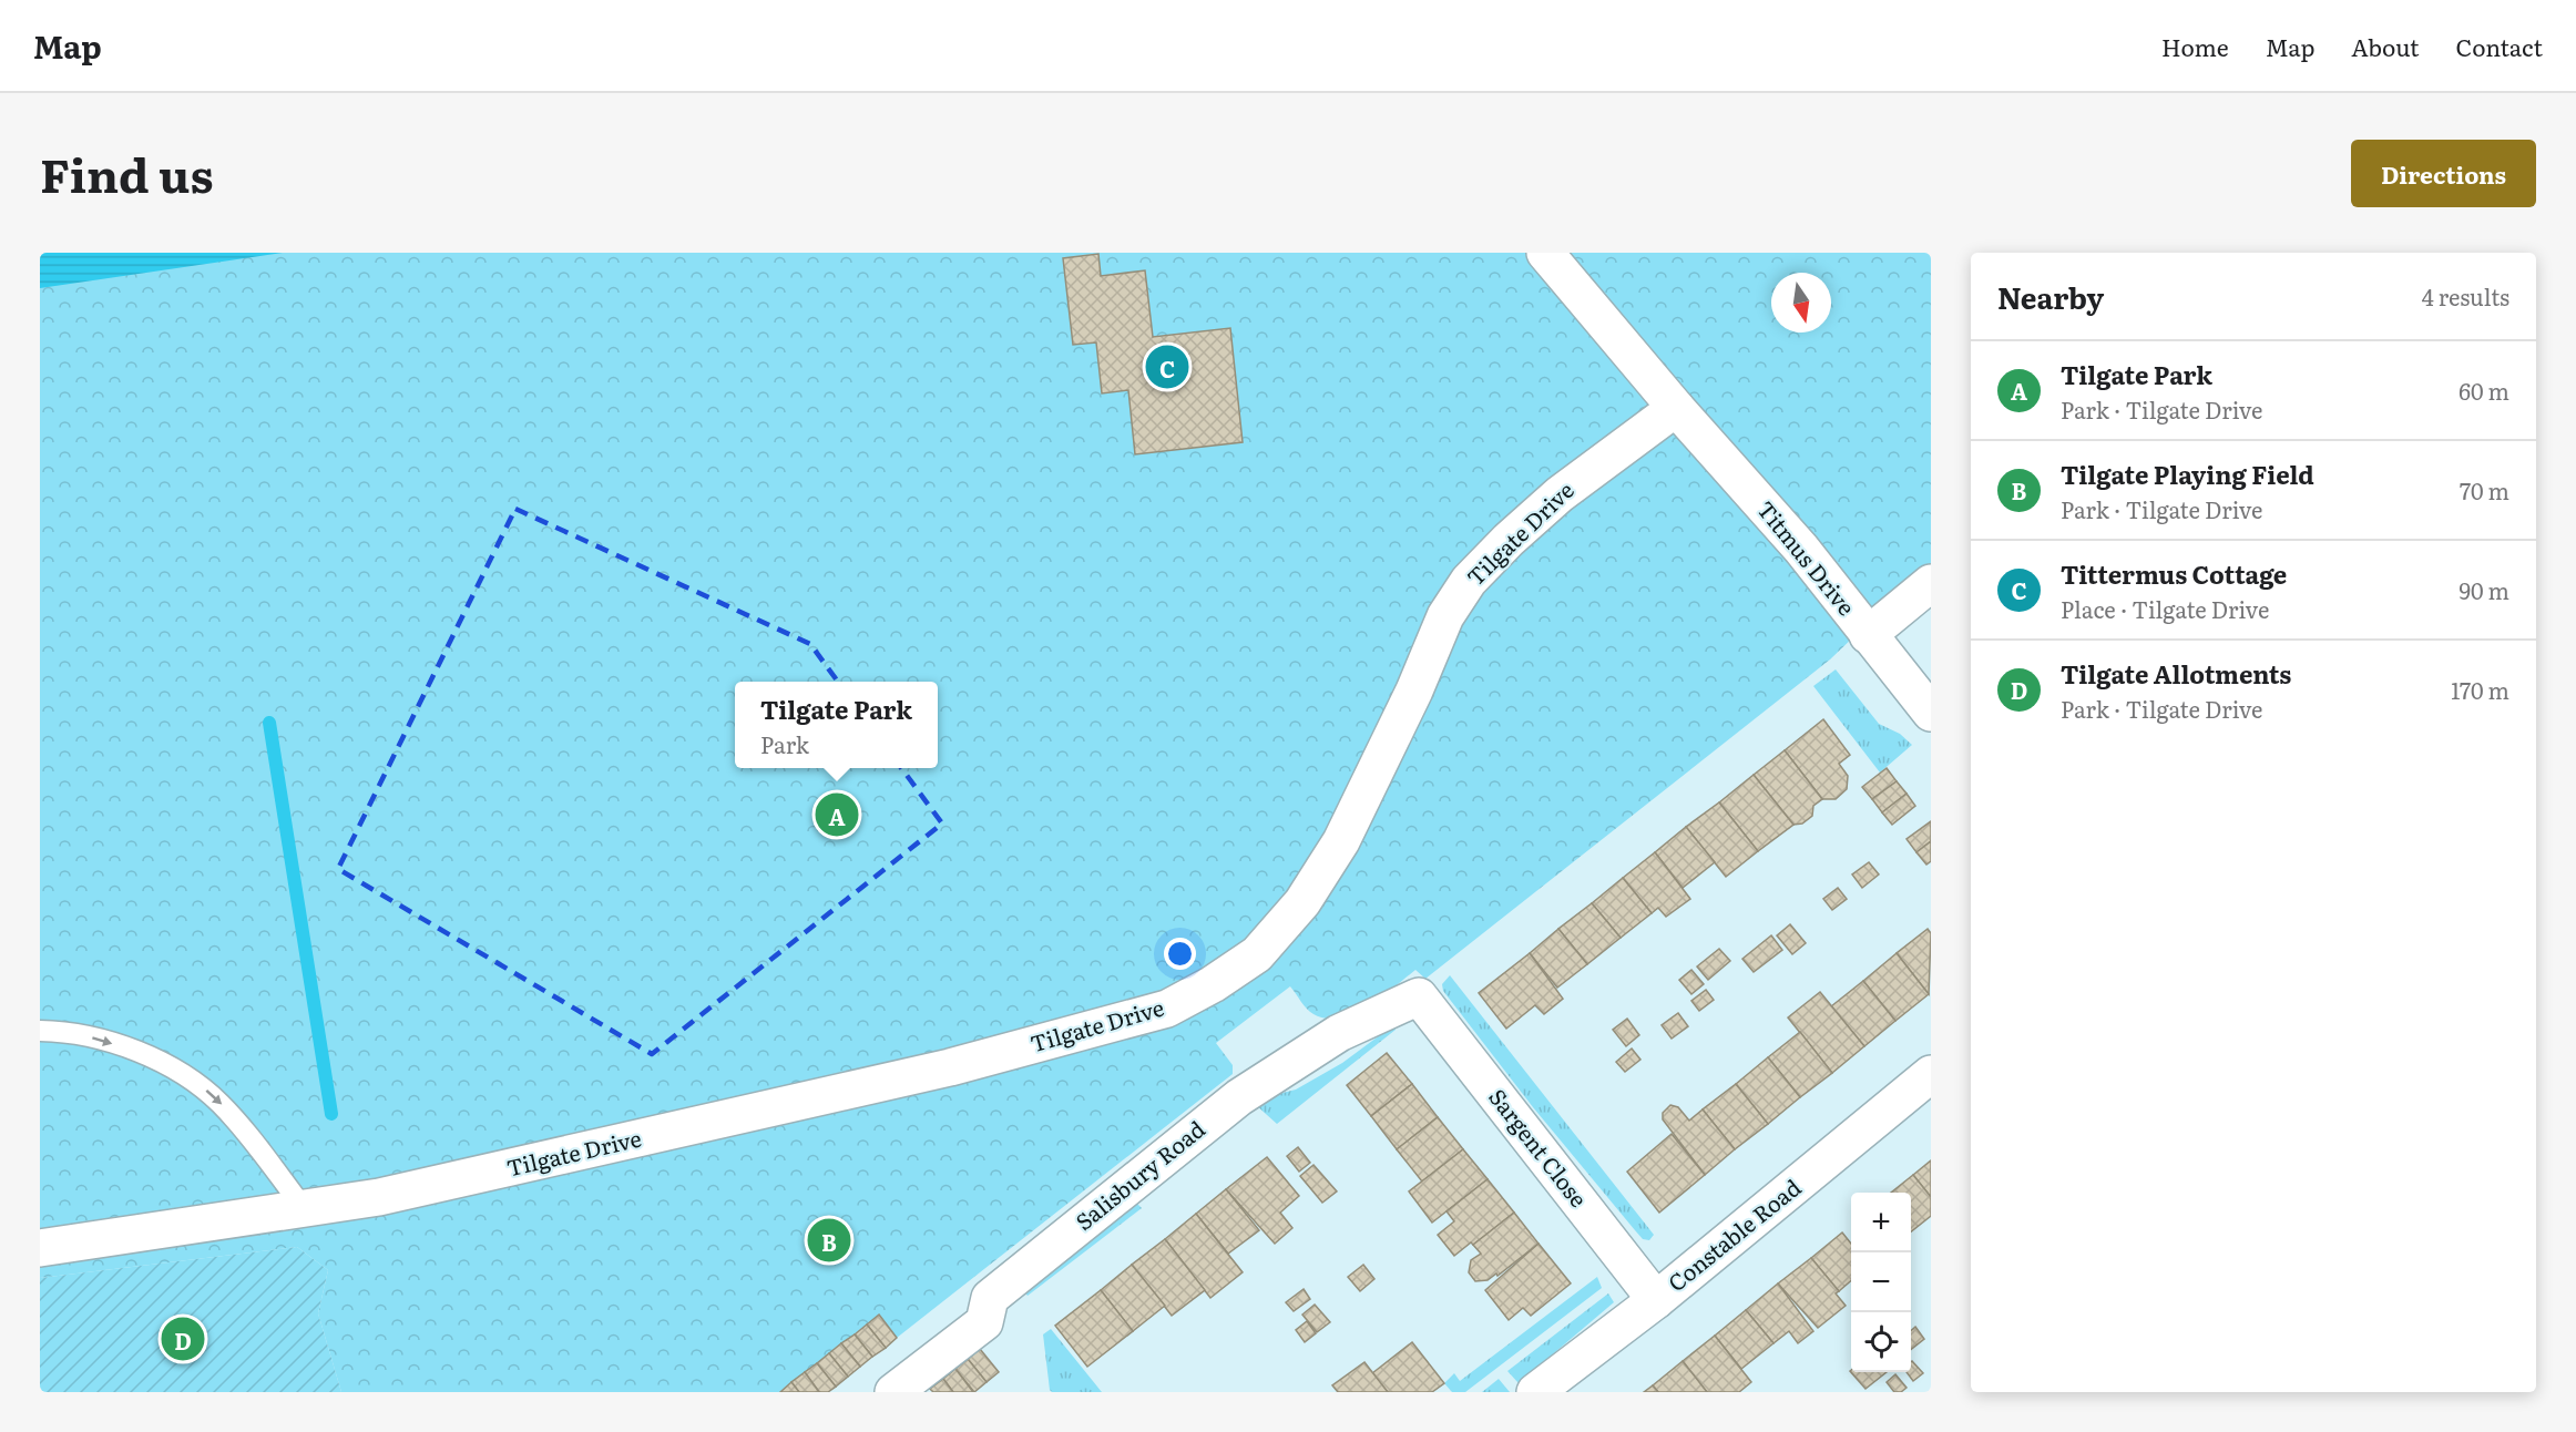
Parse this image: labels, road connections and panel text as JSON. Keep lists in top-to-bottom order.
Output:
{
  "streets": {
    "street": [
      "Tilgate Drive",
      "Titmus Drive",
      "Sargent Close",
      "Salisbury Road",
      "Constable Road"
    ]
  },
  "crossings": [
    ["Tilgate Drive", "Titmus Drive"],
    ["Sargent Close", "Salisbury Road"],
    ["Sargent Close", "Constable Road"]
  ],
  "north": "bottom",
  "page": {
    "header": "Map",
    "nav": [
      "Home",
      "Map",
      "About",
      "Contact"
    ],
    "title": "Find us",
    "buttons": "Directions",
    "heading": ["Nearby", "4 results"],
    "list": [
      {
        "mark": "A",
        "name": "Tilgate Park",
        "note": "Park · Tilgate Drive",
        "value": "60 m"
      },
      {
        "mark": "B",
        "name": "Tilgate Playing Field",
        "note": "Park · Tilgate Drive",
        "value": "70 m"
      },
      {
        "mark": "C",
        "name": "Tittermus Cottage",
        "note": "Place · Tilgate Drive",
        "value": "90 m"
      },
      {
        "mark": "D",
        "name": "Tilgate Allotments",
        "note": "Park · Tilgate Drive",
        "value": "170 m"
      }
    ],
    "pins": [
      "C",
      "A",
      "B",
      "D"
    ],
    "popup": ["Tilgate Park", "Park"],
    "map_buttons": ["+", "−"]
  }
}
